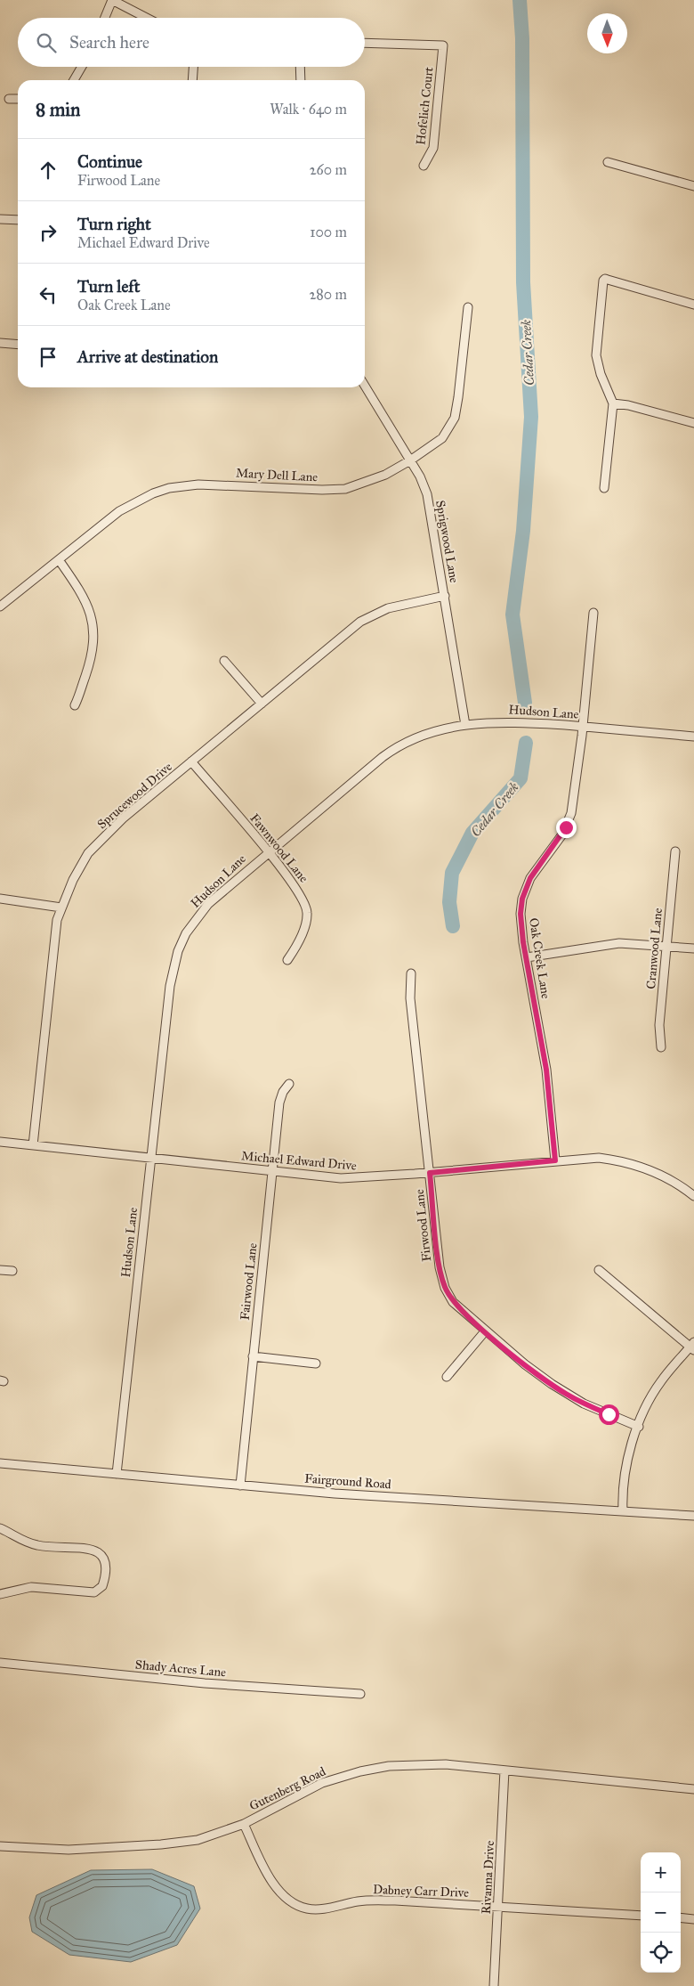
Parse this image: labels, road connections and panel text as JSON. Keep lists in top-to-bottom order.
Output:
{
  "streets": {
    "street": [
      "Hofelich Court",
      "Mary Dell Lane",
      "Sprigwood Lane",
      "Hudson Lane",
      "Sprucewood Drive",
      "Fawnwood Lane",
      "Cranwood Lane",
      "Oak Creek Lane",
      "Michael Edward Drive",
      "Firwood Lane",
      "Fairwood Lane",
      "Fairground Road",
      "Shady Acres Lane",
      "Gutenberg Road",
      "Rivanna Drive",
      "Dabney Carr Drive"
    ]
  },
  "crossings": [
    ["Mary Dell Lane", "Sprigwood Lane"],
    ["Sprigwood Lane", "Hudson Lane"],
    ["Sprigwood Lane", "Sprucewood Drive"],
    ["Hudson Lane", "Fawnwood Lane"],
    ["Hudson Lane", "Oak Creek Lane"],
    ["Hudson Lane", "Michael Edward Drive"],
    ["Hudson Lane", "Fairground Road"],
    ["Sprucewood Drive", "Fawnwood Lane"],
    ["Sprucewood Drive", "Michael Edward Drive"],
    ["Oak Creek Lane", "Michael Edward Drive"],
    ["Michael Edward Drive", "Firwood Lane"],
    ["Michael Edward Drive", "Fairwood Lane"],
    ["Fairwood Lane", "Fairground Road"],
    ["Gutenberg Road", "Rivanna Drive"],
    ["Gutenberg Road", "Dabney Carr Drive"],
    ["Rivanna Drive", "Dabney Carr Drive"]
  ],
  "water": ["Cedar Creek"],
  "north": "bottom",
  "page": {
    "search": "Search here",
    "heading": ["8 min", "Walk · 640 m"],
    "list": [
      ["Continue", "Firwood Lane", "260 m"],
      ["Turn right", "Michael Edward Drive", "100 m"],
      ["Turn left", "Oak Creek Lane", "280 m"],
      "Arrive at destination"
    ],
    "map_buttons": ["+", "−"]
  }
}
